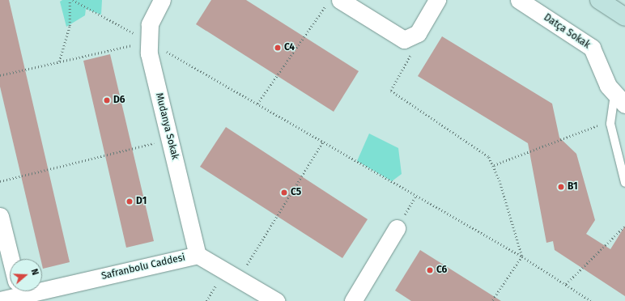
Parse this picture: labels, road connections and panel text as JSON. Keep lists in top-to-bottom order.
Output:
{
  "streets": {
    "street": ["Datça Sokak", "Mudanya Sokak", "Safranbolu Caddesi"]
  },
  "crossings": [
    ["Mudanya Sokak", "Safranbolu Caddesi"]
  ],
  "places": [
    "C4",
    "D6",
    "B1",
    "C5",
    "D1",
    "C6"
  ],
  "north": "right"
}
